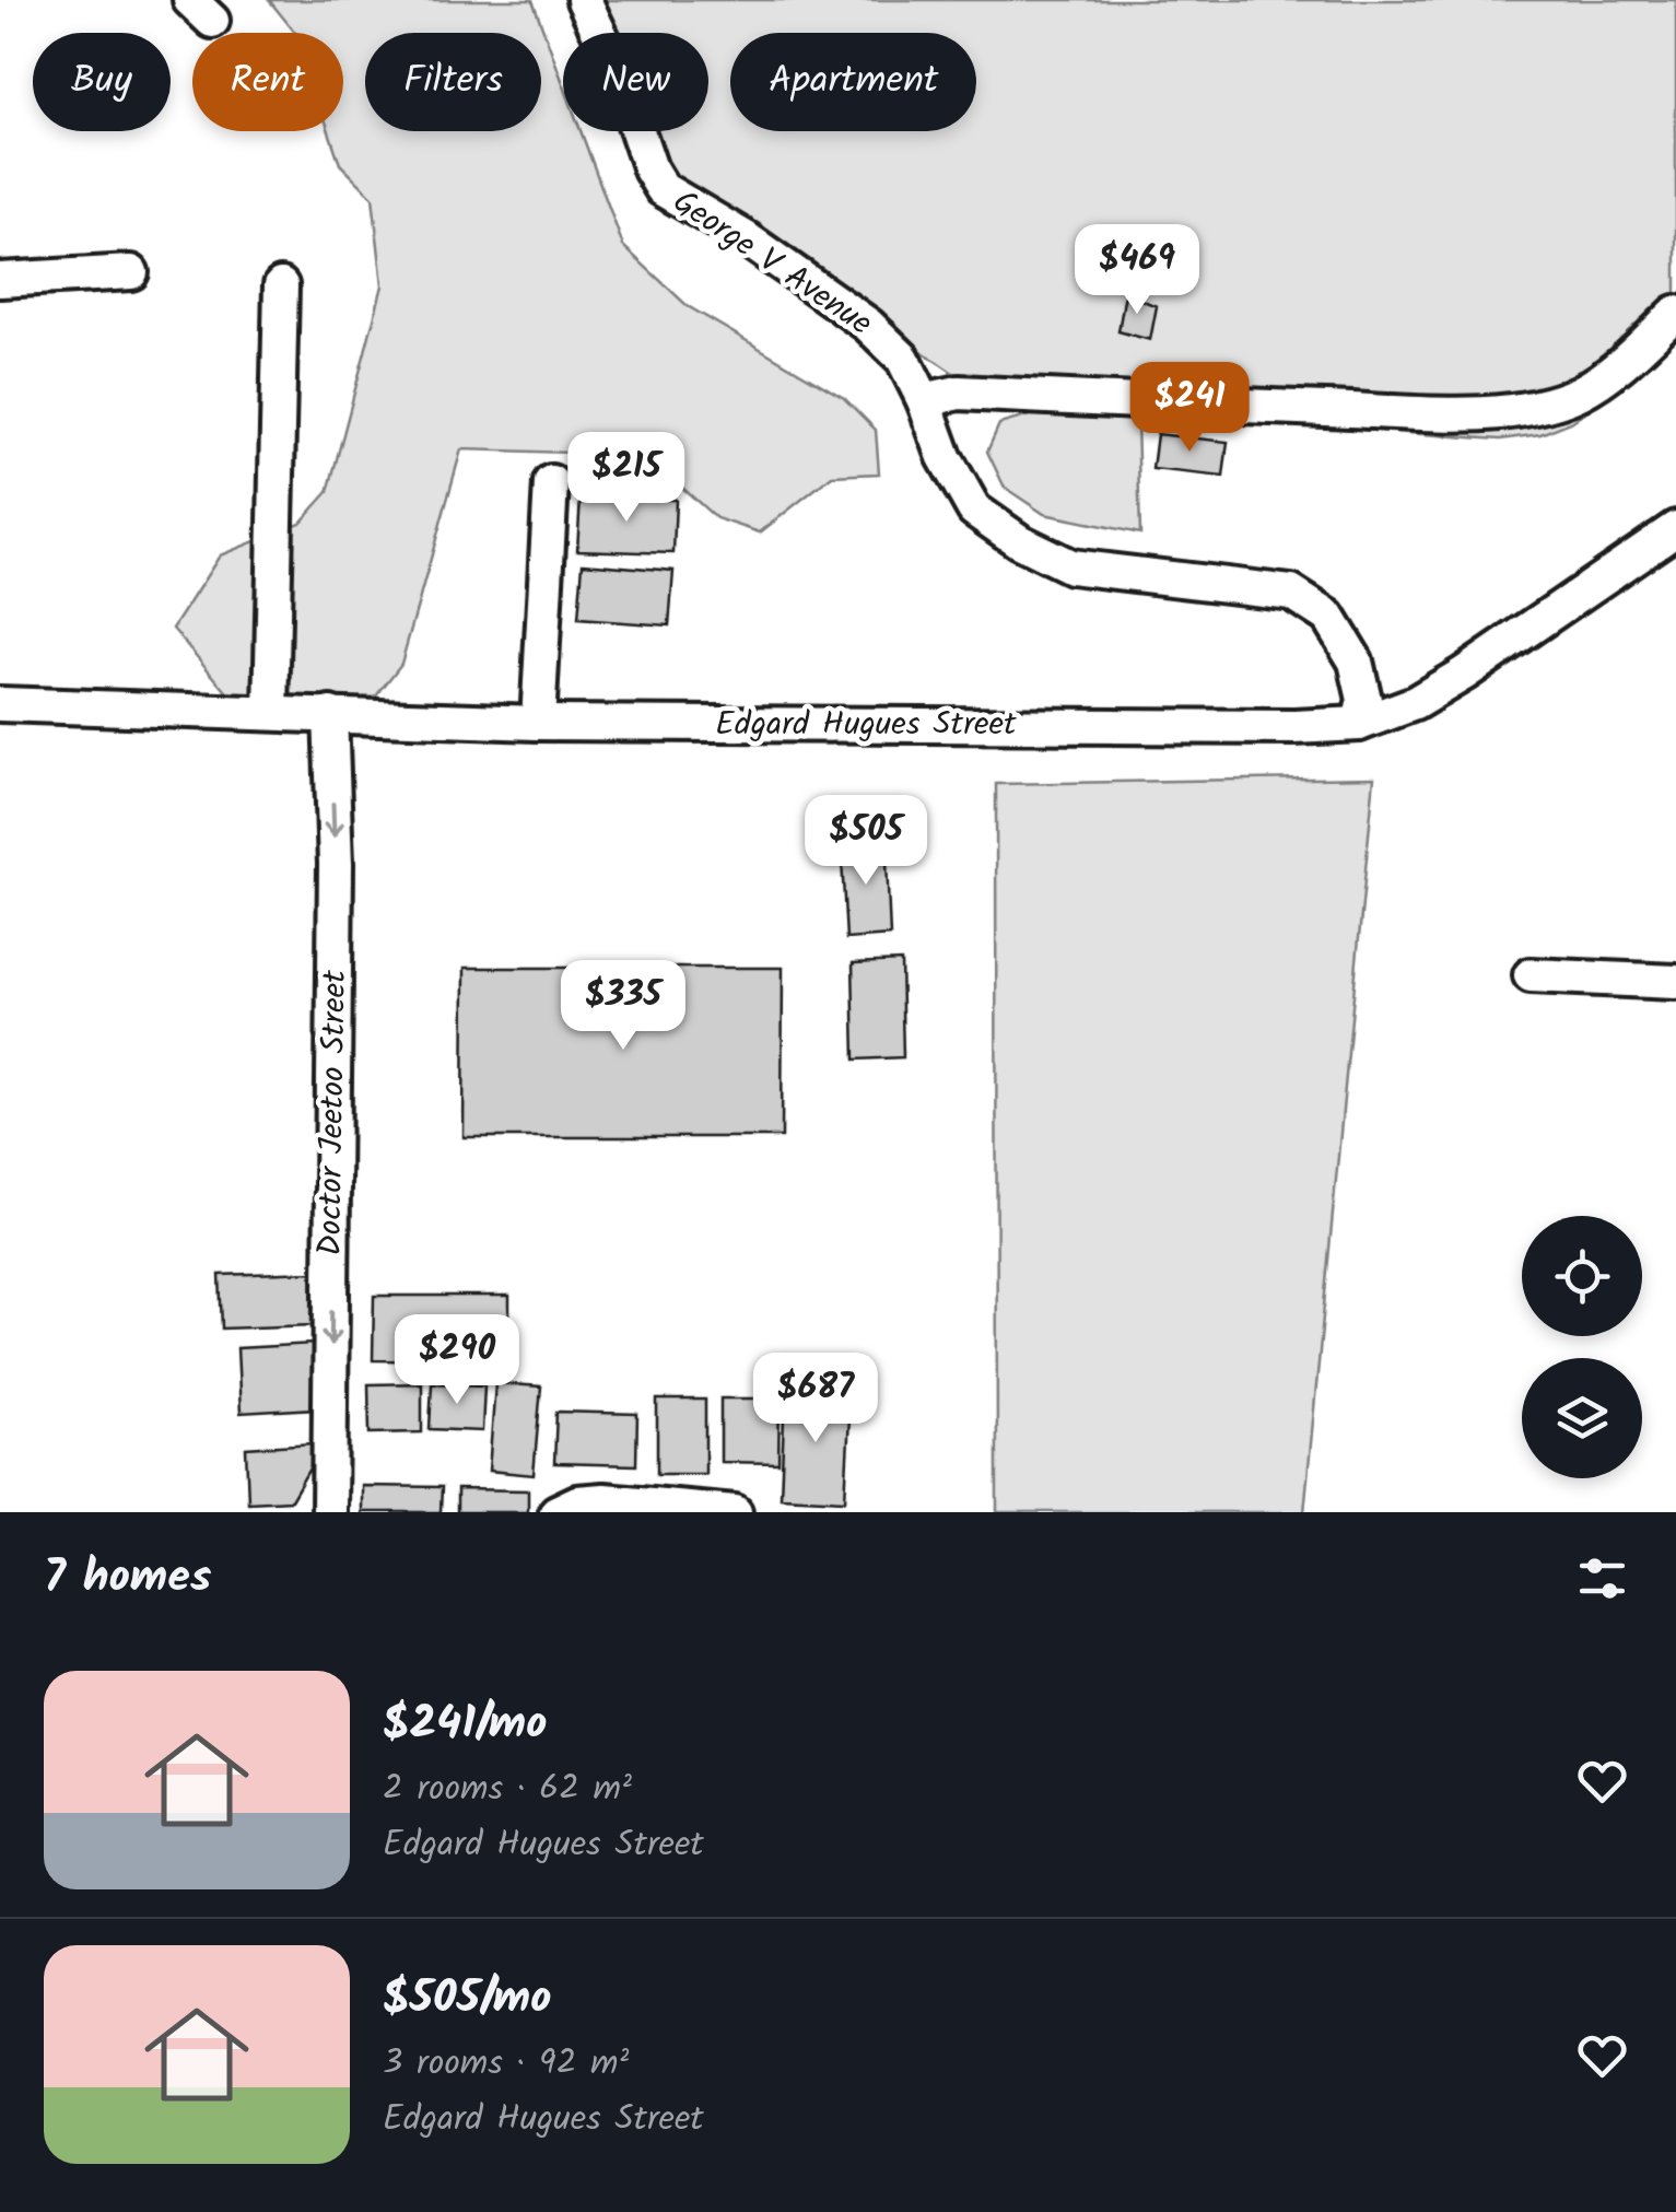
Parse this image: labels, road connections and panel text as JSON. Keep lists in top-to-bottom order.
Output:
{
  "streets": {
    "street": ["George V Avenue", "Edgard Hugues Street", "Doctor Jeetoo Street"]
  },
  "crossings": [
    ["George V Avenue", "Edgard Hugues Street"],
    ["Edgard Hugues Street", "Doctor Jeetoo Street"]
  ],
  "one_way": ["Doctor Jeetoo Street"],
  "page": {
    "chip": [
      "Buy",
      "Rent",
      "Filters",
      "New",
      "Apartment"
    ],
    "price": [
      "$469",
      "$241",
      "$215",
      "$505",
      "$335",
      "$290",
      "$687"
    ],
    "heading": "7 homes",
    "list": [
      {
        "name": "$241/mo",
        "note": "2 rooms · 62 m² · Edgard Hugues Street"
      },
      {
        "name": "$505/mo",
        "note": "3 rooms · 92 m² · Edgard Hugues Street"
      }
    ]
  }
}
